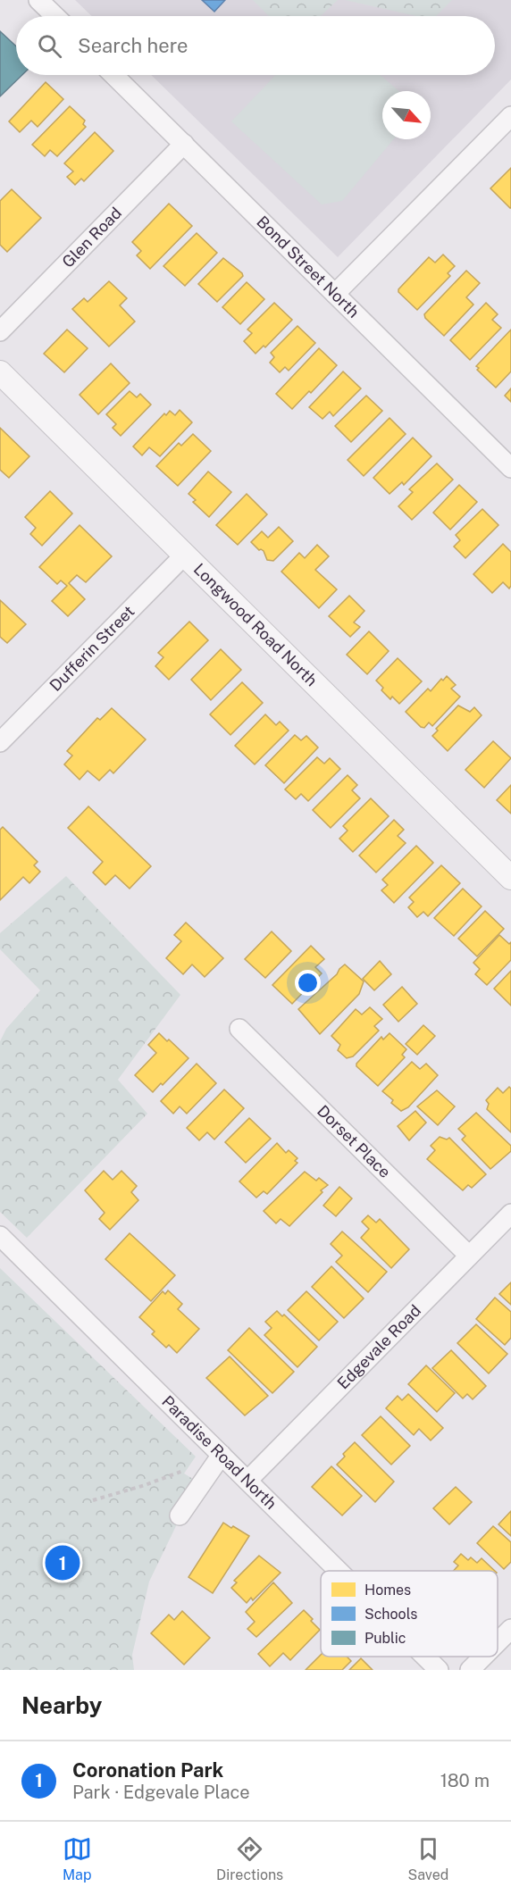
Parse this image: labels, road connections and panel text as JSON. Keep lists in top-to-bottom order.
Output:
{
  "streets": {
    "street": [
      "Glen Road",
      "Bond Street North",
      "Longwood Road North",
      "Dufferin Street",
      "Dorset Place",
      "Edgevale Road",
      "Paradise Road North"
    ]
  },
  "crossings": [
    ["Glen Road", "Bond Street North"],
    ["Longwood Road North", "Dufferin Street"],
    ["Dorset Place", "Edgevale Road"],
    ["Edgevale Road", "Paradise Road North"]
  ],
  "legend": ["Homes", "Schools", "Public"],
  "north": "bottom right",
  "page": {
    "search": "Search here",
    "pins": "1",
    "heading": "Nearby",
    "list": [
      {
        "mark": "1",
        "name": "Coronation Park",
        "note": "Park · Edgevale Place",
        "value": "180 m"
      }
    ],
    "nav": ["Map", "Directions", "Saved"]
  }
}
